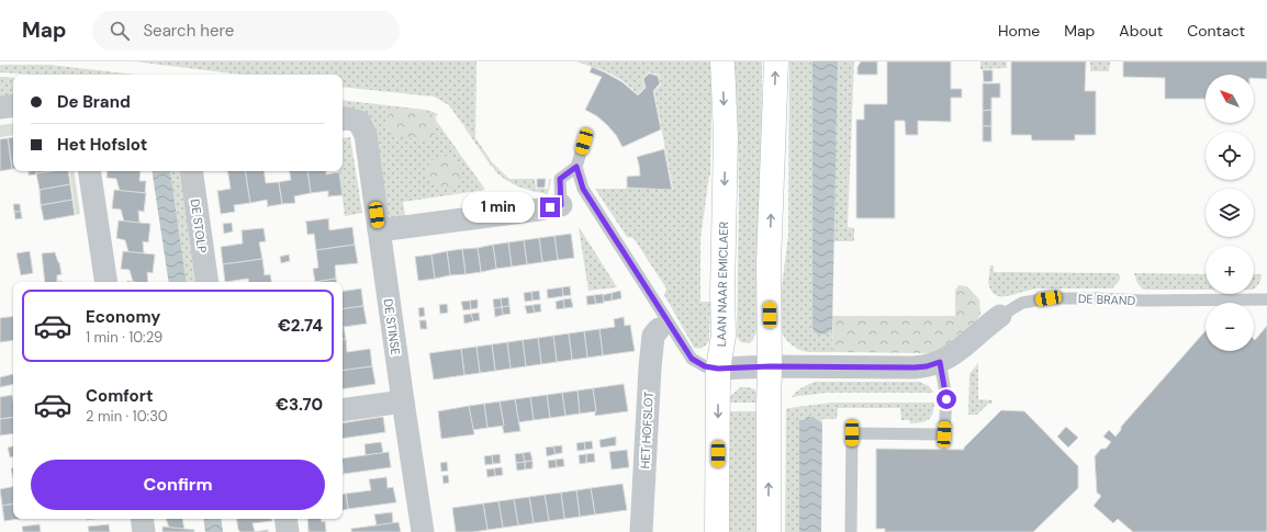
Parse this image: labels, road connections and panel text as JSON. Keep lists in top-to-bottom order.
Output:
{
  "streets": {
    "main road": ["LAAN NAAR EMICLAER"],
    "street": [
      "DE STOLP",
      "DE BRAND",
      "DE STINSE",
      "HET HOFSLOT"
    ]
  },
  "crossings": [
    ["LAAN NAAR EMICLAER", "DE BRAND"]
  ],
  "north": "top left",
  "page": {
    "header": "Map",
    "search": "Search here",
    "nav": [
      "Home",
      "Map",
      "About",
      "Contact"
    ],
    "map_buttons": ["+", "−"],
    "banner": ["De Brand", "Het Hofslot"],
    "bubble": "1 min",
    "list": [
      {
        "name": "Economy",
        "note": "1 min · 10:29",
        "value": "€2.74"
      },
      {
        "name": "Comfort",
        "note": "2 min · 10:30",
        "value": "€3.70"
      }
    ],
    "buttons": "Confirm"
  }
}
